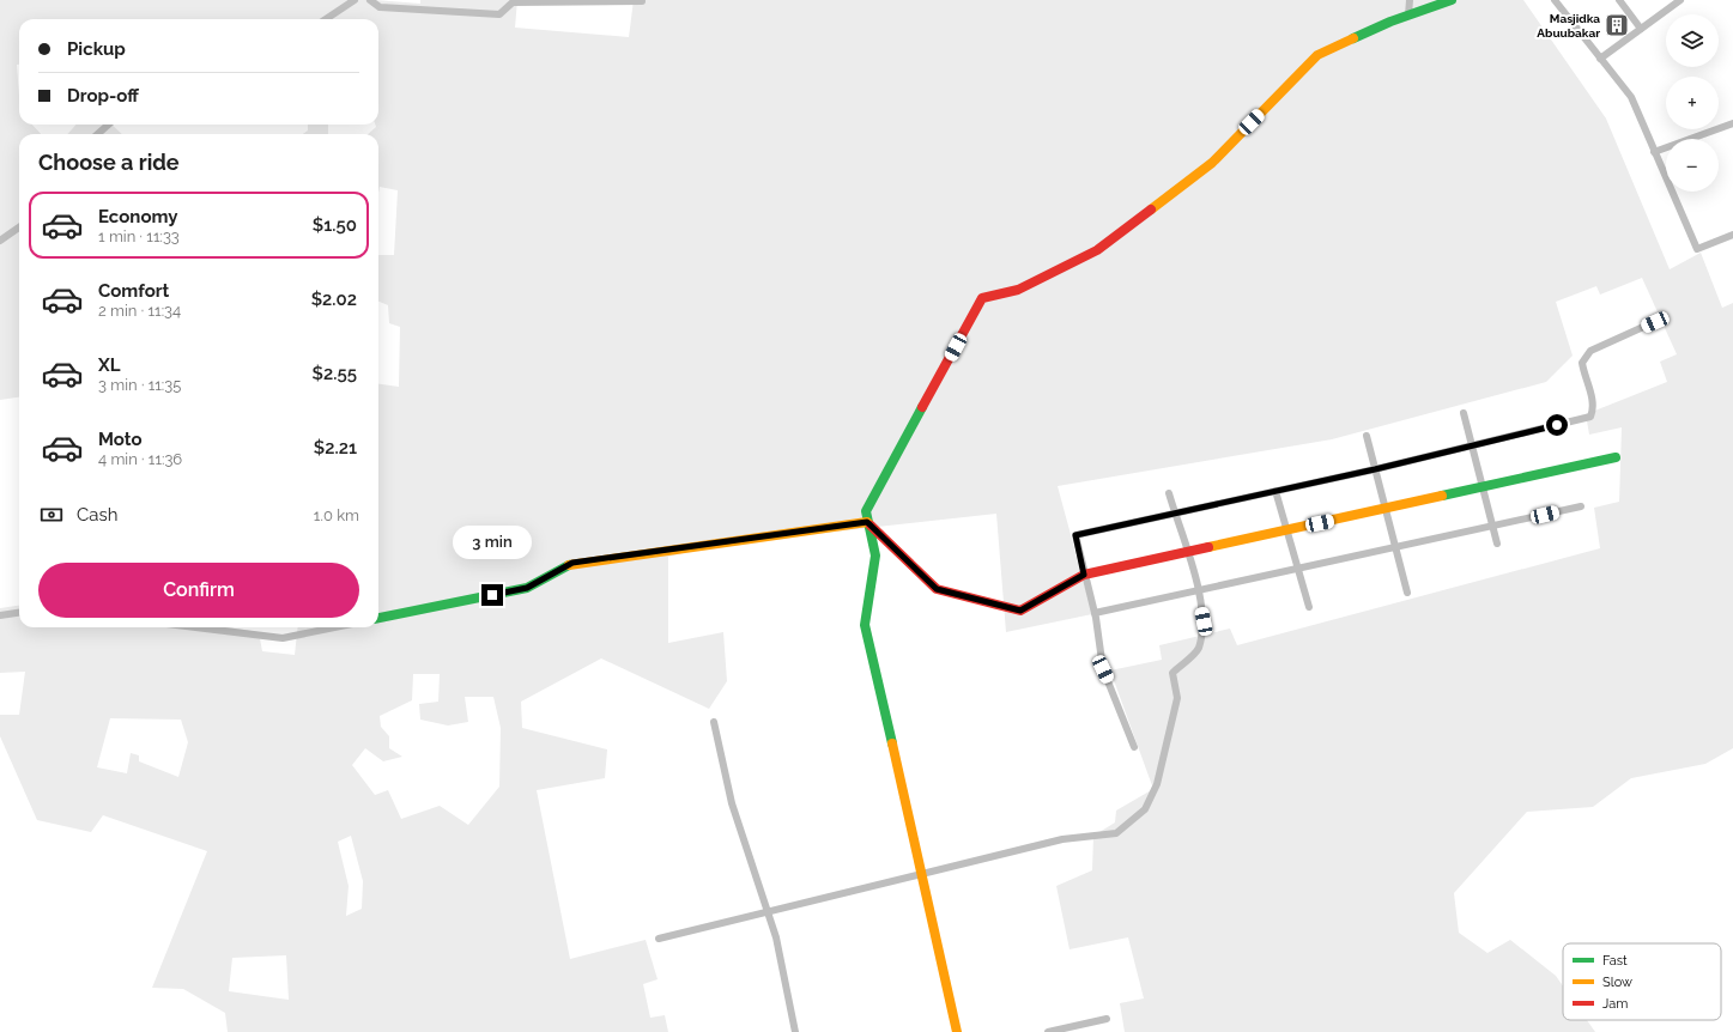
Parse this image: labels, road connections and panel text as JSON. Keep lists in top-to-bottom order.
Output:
{
  "places": {
    "building": ["Masjidka Abuubakar"]
  },
  "legend": ["Fast", "Slow", "Jam"],
  "page": {
    "map_buttons": ["+", "−"],
    "banner": ["Pickup", "Drop-off"],
    "heading": "Choose a ride",
    "list": [
      {
        "name": "Economy",
        "note": "1 min · 11:33",
        "value": "$1.50"
      },
      {
        "name": "Comfort",
        "note": "2 min · 11:34",
        "value": "$2.02"
      },
      {
        "name": "XL",
        "note": "3 min · 11:35",
        "value": "$2.55"
      },
      {
        "name": "Moto",
        "note": "4 min · 11:36",
        "value": "$2.21"
      }
    ],
    "pay": ["Cash", "1.0 km"],
    "bubble": "3 min",
    "buttons": "Confirm"
  }
}
